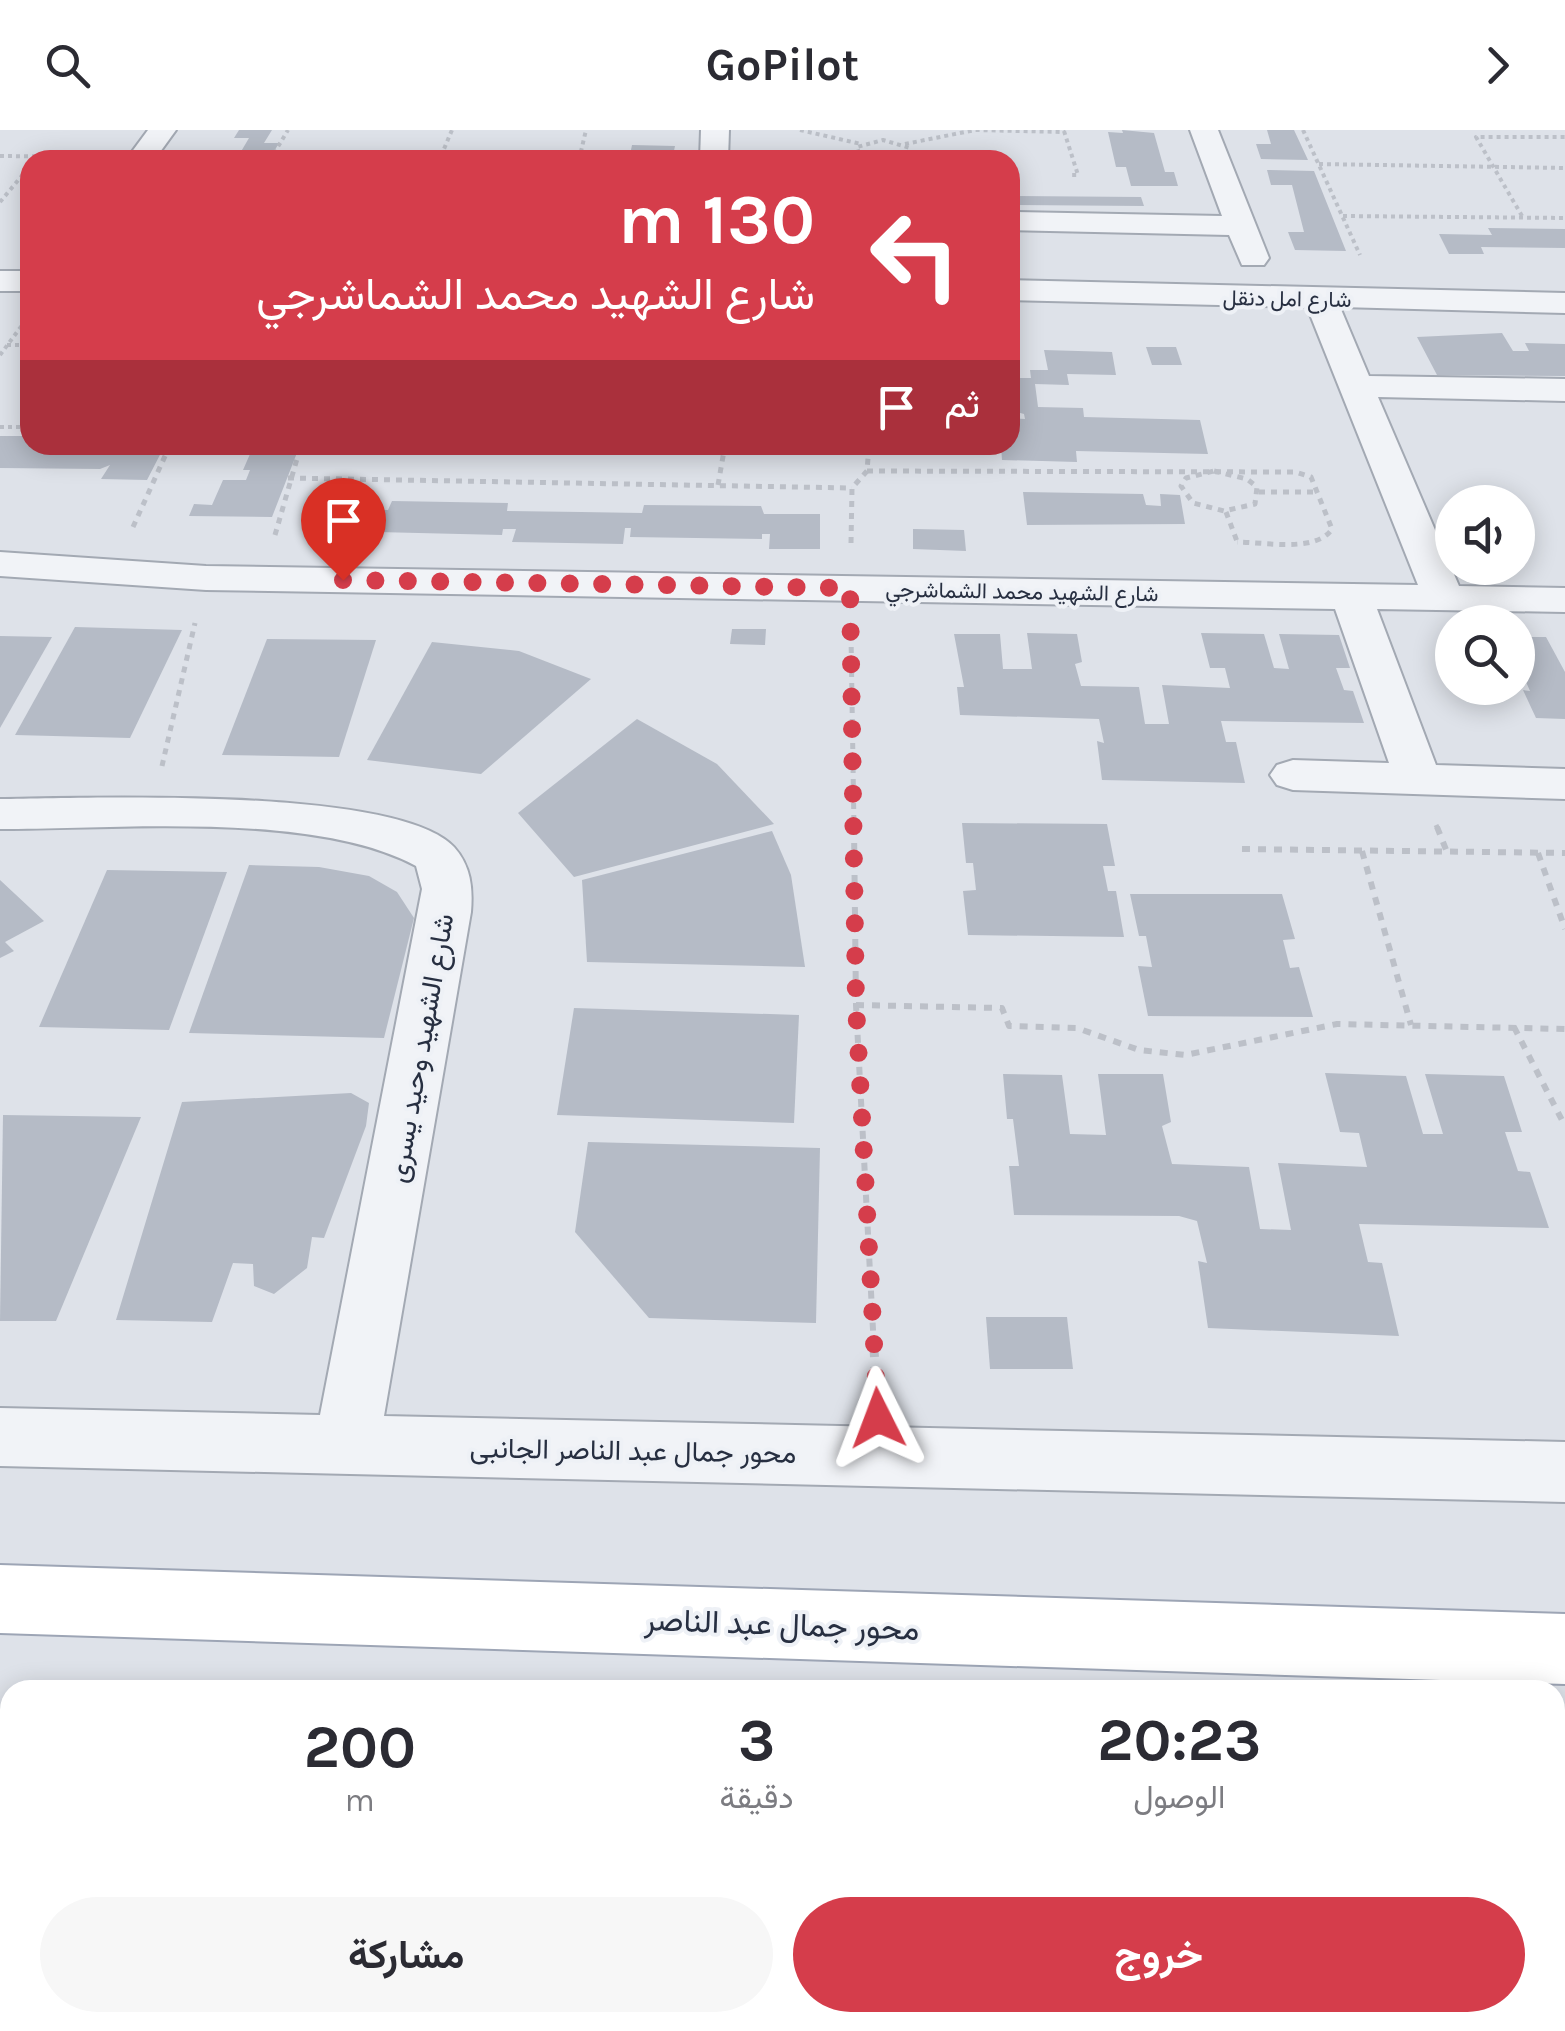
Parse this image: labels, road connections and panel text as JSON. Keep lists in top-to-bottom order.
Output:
{
  "streets": {
    "main road": ["محور جمال عبد الناصر"],
    "street": [
      "شارع امل دنقل",
      "شارع الشهيد محمد الشماشرجي",
      "شارع الشهيد وحيد يسرى",
      "محور جمال عبد الناصر الجانبى"
    ]
  },
  "crossings": [
    ["شارع الشهيد وحيد يسرى", "محور جمال عبد الناصر الجانبى"]
  ],
  "page": {
    "header": "GoPilot",
    "turn": ["130 m", "شارع الشهيد محمد الشماشرجي"],
    "then": "ثم",
    "eta": [
      "20:23",
      "الوصول",
      "3",
      "دقيقة",
      "200",
      "m"
    ],
    "buttons": ["خروج", "مشاركة"]
  }
}
